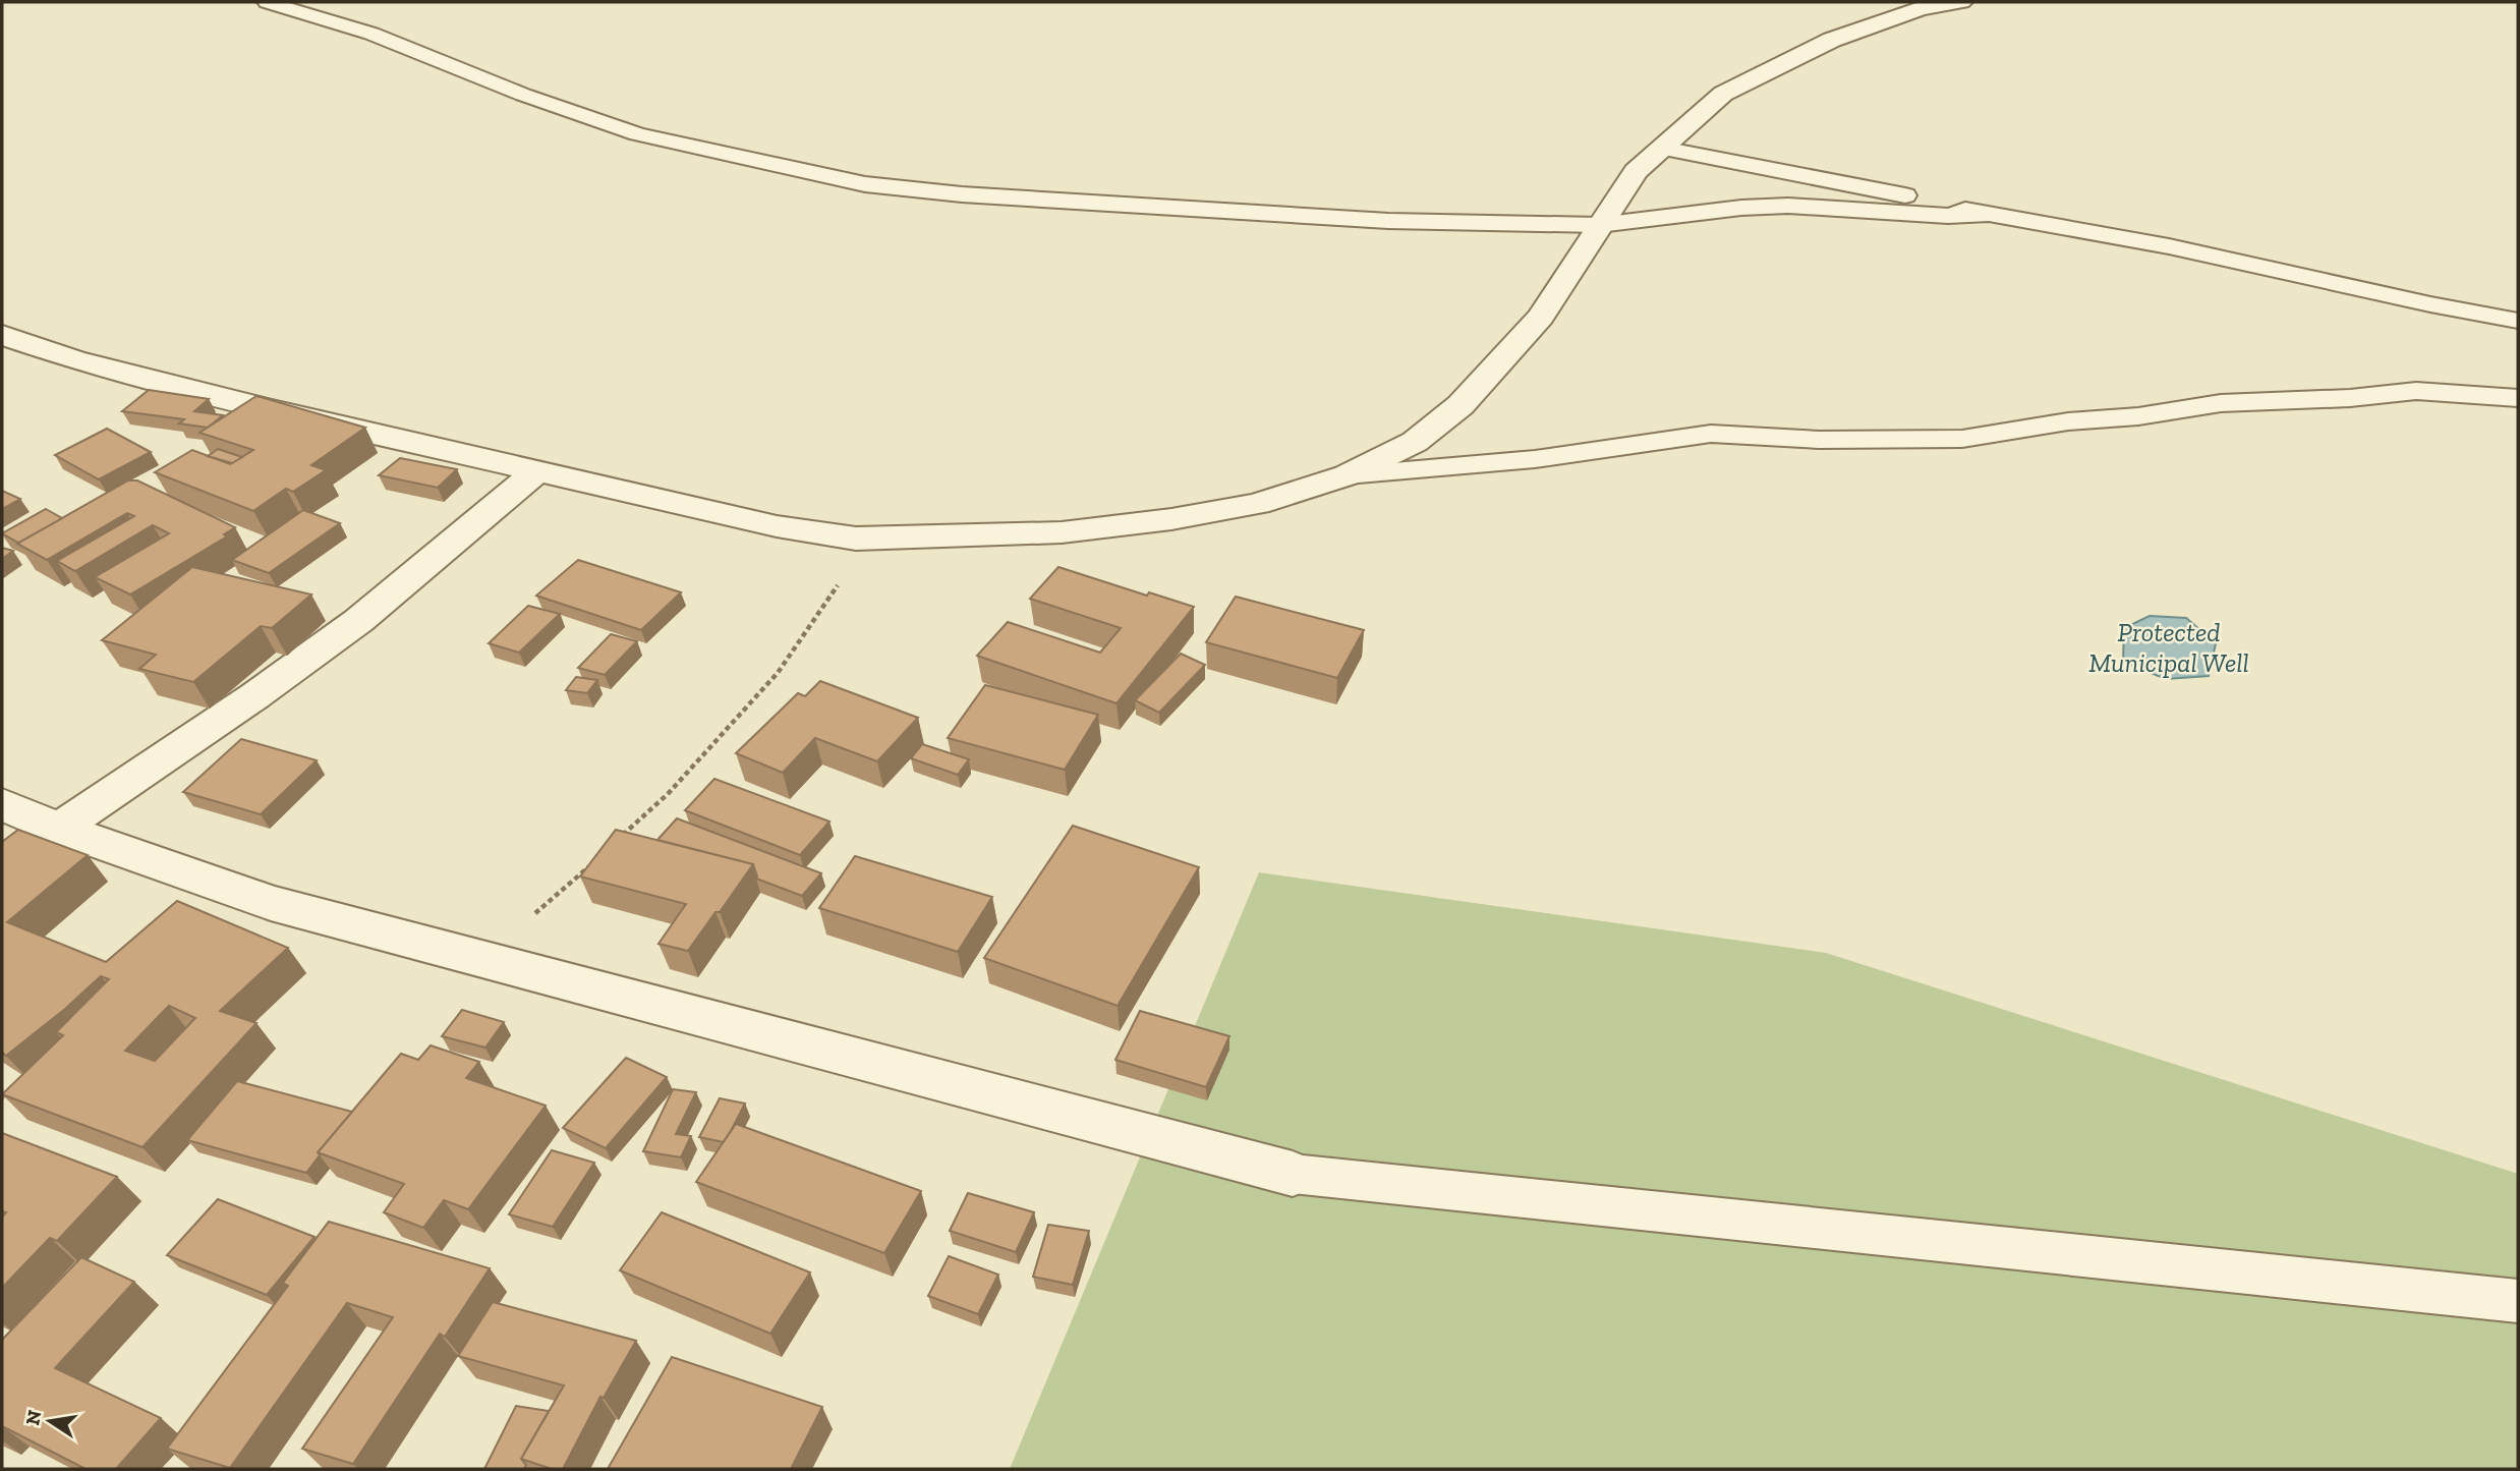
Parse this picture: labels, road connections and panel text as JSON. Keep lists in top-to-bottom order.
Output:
{
  "water": ["Protected Municipal Well"],
  "north": "left"
}
